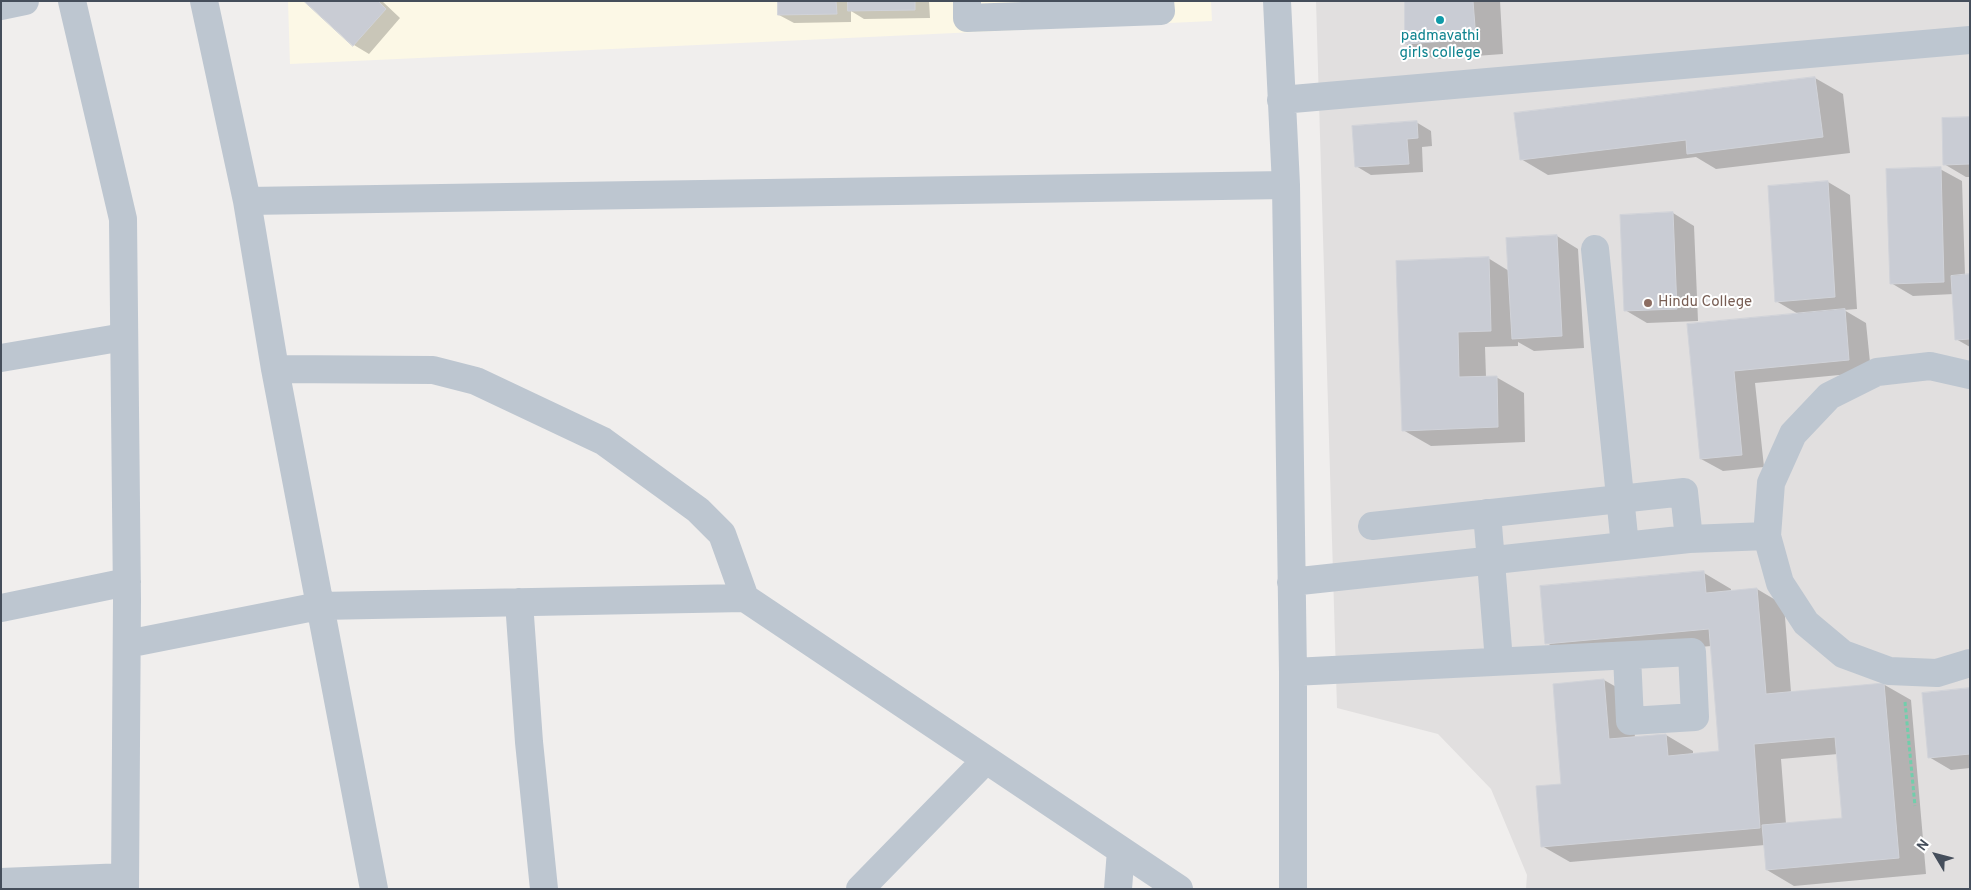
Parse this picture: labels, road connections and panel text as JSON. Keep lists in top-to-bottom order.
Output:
{
  "places": ["padmavathi girls college", "Hindu College"],
  "north": "top left"
}
